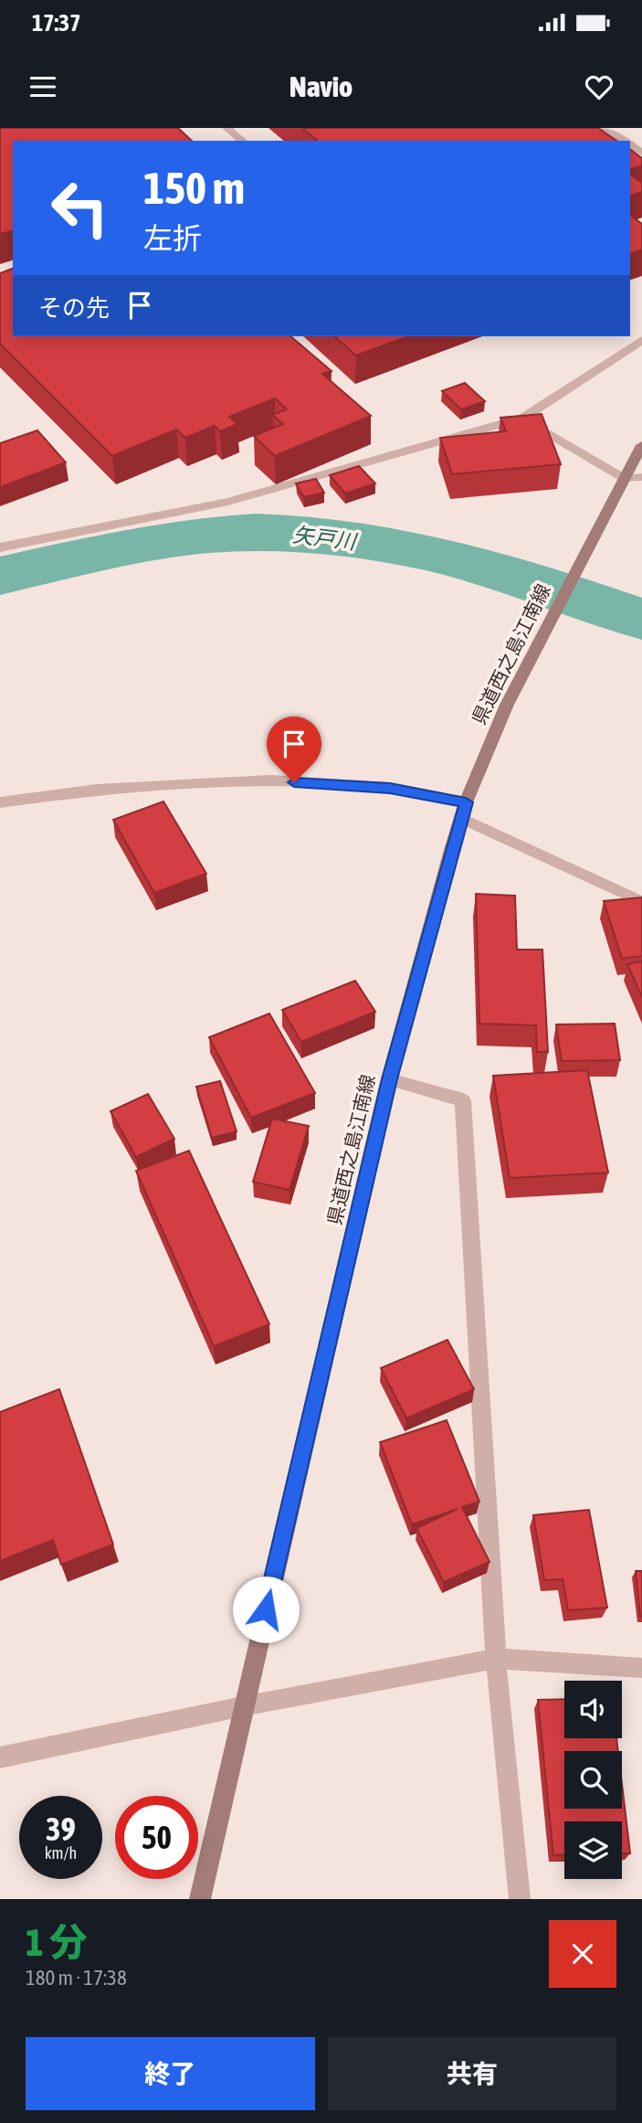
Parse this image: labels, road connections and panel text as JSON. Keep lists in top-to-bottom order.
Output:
{
  "streets": {
    "main road": ["県道西之島江南線"]
  },
  "water": ["矢戸川"],
  "page": {
    "status": "17:37",
    "header": "Navio",
    "turn": ["150 m", "左折"],
    "then": "その先",
    "speed": "39 km/h",
    "limit": "50",
    "heading": ["1 分", "180 m · 17:38"],
    "buttons": ["終了", "共有"]
  }
}
